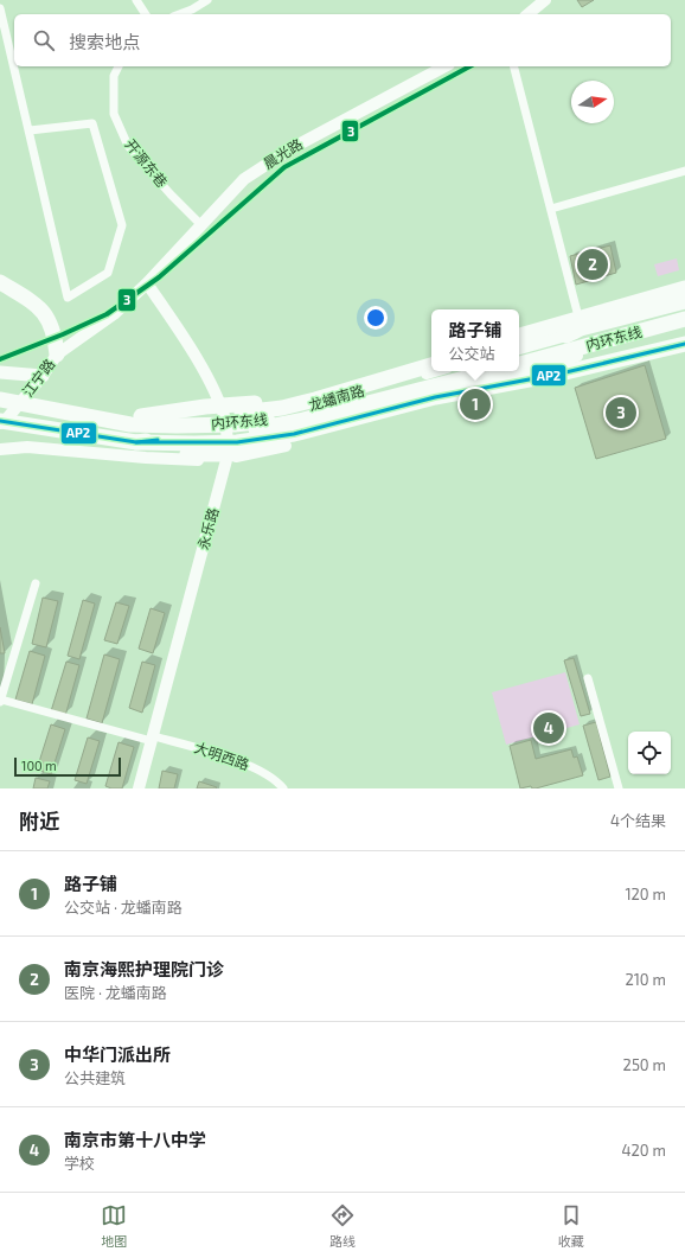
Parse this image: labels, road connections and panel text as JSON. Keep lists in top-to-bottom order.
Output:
{
  "streets": {
    "highway": ["内环东线"],
    "street": [
      "晨光路",
      "开源东巷",
      "江宁路",
      "龙蟠南路",
      "永乐路",
      "大明西路"
    ]
  },
  "crossings": [
    ["晨光路", "开源东巷"],
    ["晨光路", "江宁路"],
    ["晨光路", "永乐路"],
    ["内环东线", "江宁路"],
    ["江宁路", "永乐路"],
    ["龙蟠南路", "永乐路"],
    ["永乐路", "大明西路"]
  ],
  "lines": ["transit line 3", "transit line AP2"],
  "scale_bar": "100 m",
  "north": "right",
  "page": {
    "search": "搜索地点",
    "pins": [
      "2",
      "1",
      "3",
      "4"
    ],
    "popup": ["路子铺", "公交站"],
    "scale": "100 m",
    "heading": ["附近", "4个结果"],
    "list": [
      {
        "mark": "1",
        "name": "路子铺",
        "note": "公交站 · 龙蟠南路",
        "value": "120 m"
      },
      {
        "mark": "2",
        "name": "南京海熙护理院门诊",
        "note": "医院 · 龙蟠南路",
        "value": "210 m"
      },
      {
        "mark": "3",
        "name": "中华门派出所",
        "note": "公共建筑",
        "value": "250 m"
      },
      {
        "mark": "4",
        "name": "南京市第十八中学",
        "note": "学校",
        "value": "420 m"
      }
    ],
    "nav": ["地图", "路线", "收藏"]
  }
}
